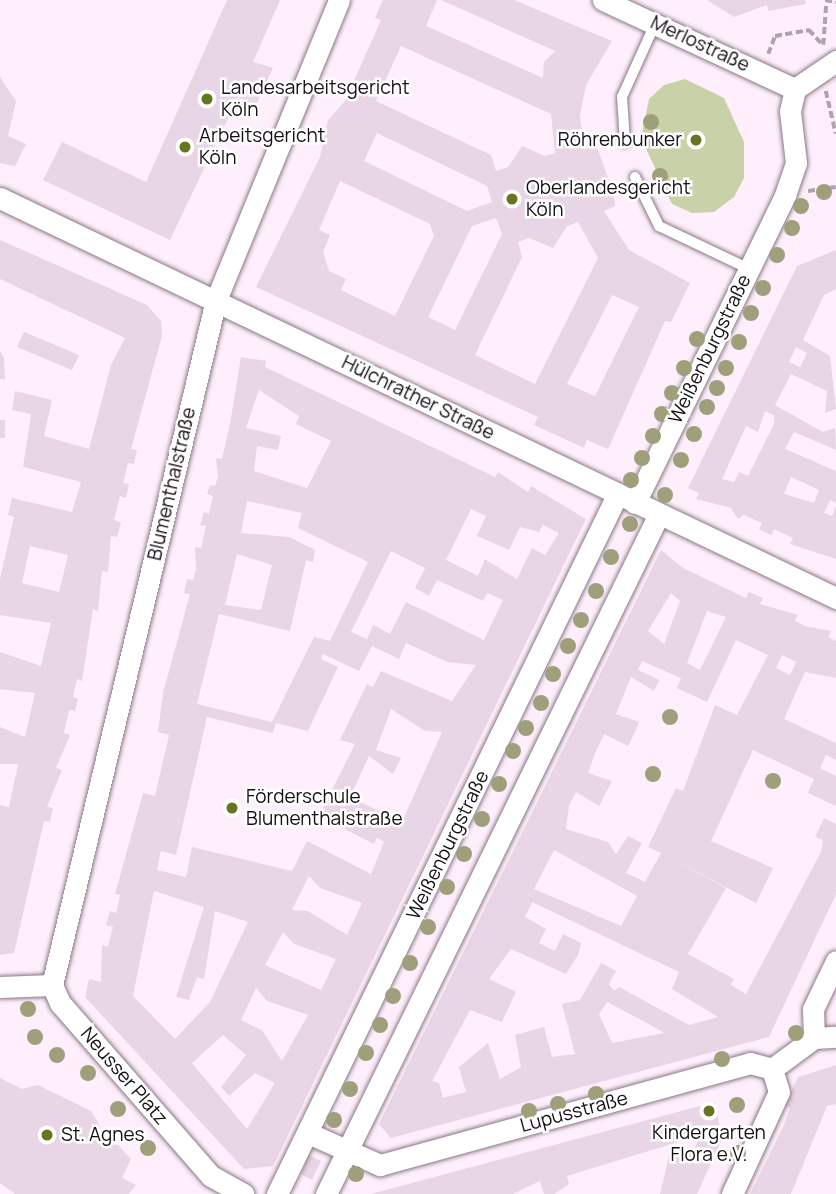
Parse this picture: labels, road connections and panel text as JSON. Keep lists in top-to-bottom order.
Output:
{
  "streets": {
    "street": [
      "Merlostraße",
      "Weißenburgstraße",
      "Hülchrather Straße",
      "Blumenthalstraße",
      "Neusser Platz",
      "Lupusstraße"
    ]
  },
  "crossings": [
    ["Merlostraße", "Weißenburgstraße"],
    ["Weißenburgstraße", "Hülchrather Straße"],
    ["Weißenburgstraße", "Lupusstraße"],
    ["Hülchrather Straße", "Blumenthalstraße"],
    ["Blumenthalstraße", "Neusser Platz"]
  ],
  "places": [
    "Landesarbeitsgericht Köln",
    "Röhrenbunker",
    "Arbeitsgericht Köln",
    "Oberlandesgericht Köln",
    "Förderschule Blumenthalstraße",
    "Kindergarten Flora e.V.",
    "St. Agnes"
  ]
}
